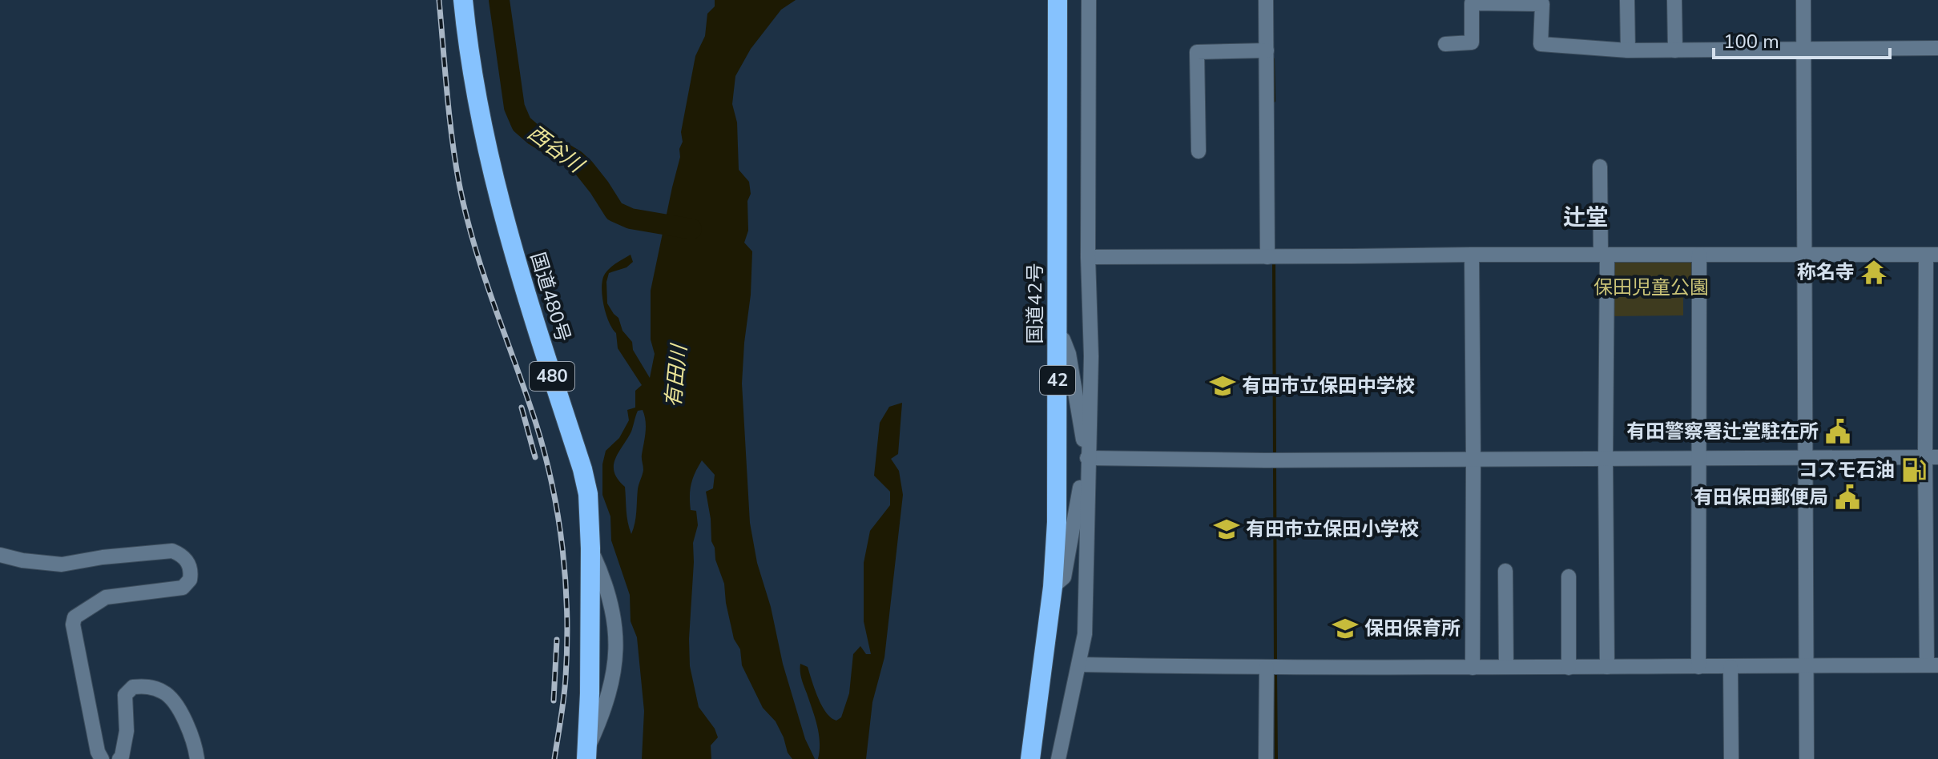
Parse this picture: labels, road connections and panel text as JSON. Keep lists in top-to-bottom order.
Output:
{
  "streets": {
    "highway": [
      "国道480号",
      "国道42号",
      "480",
      "42"
    ]
  },
  "districts": ["辻堂"],
  "water": ["西谷川", "有田川"],
  "parks": ["保田児童公園"],
  "places": {
    "temple": ["称名寺"],
    "school or university": ["有田市立保田中学校", "有田市立保田小学校", "保田保育所"],
    "public building": ["有田警察署辻堂駐在所", "有田保田郵便局"],
    "fuel station": ["コスモ石油"]
  },
  "scale_bar": "100 m"
}
